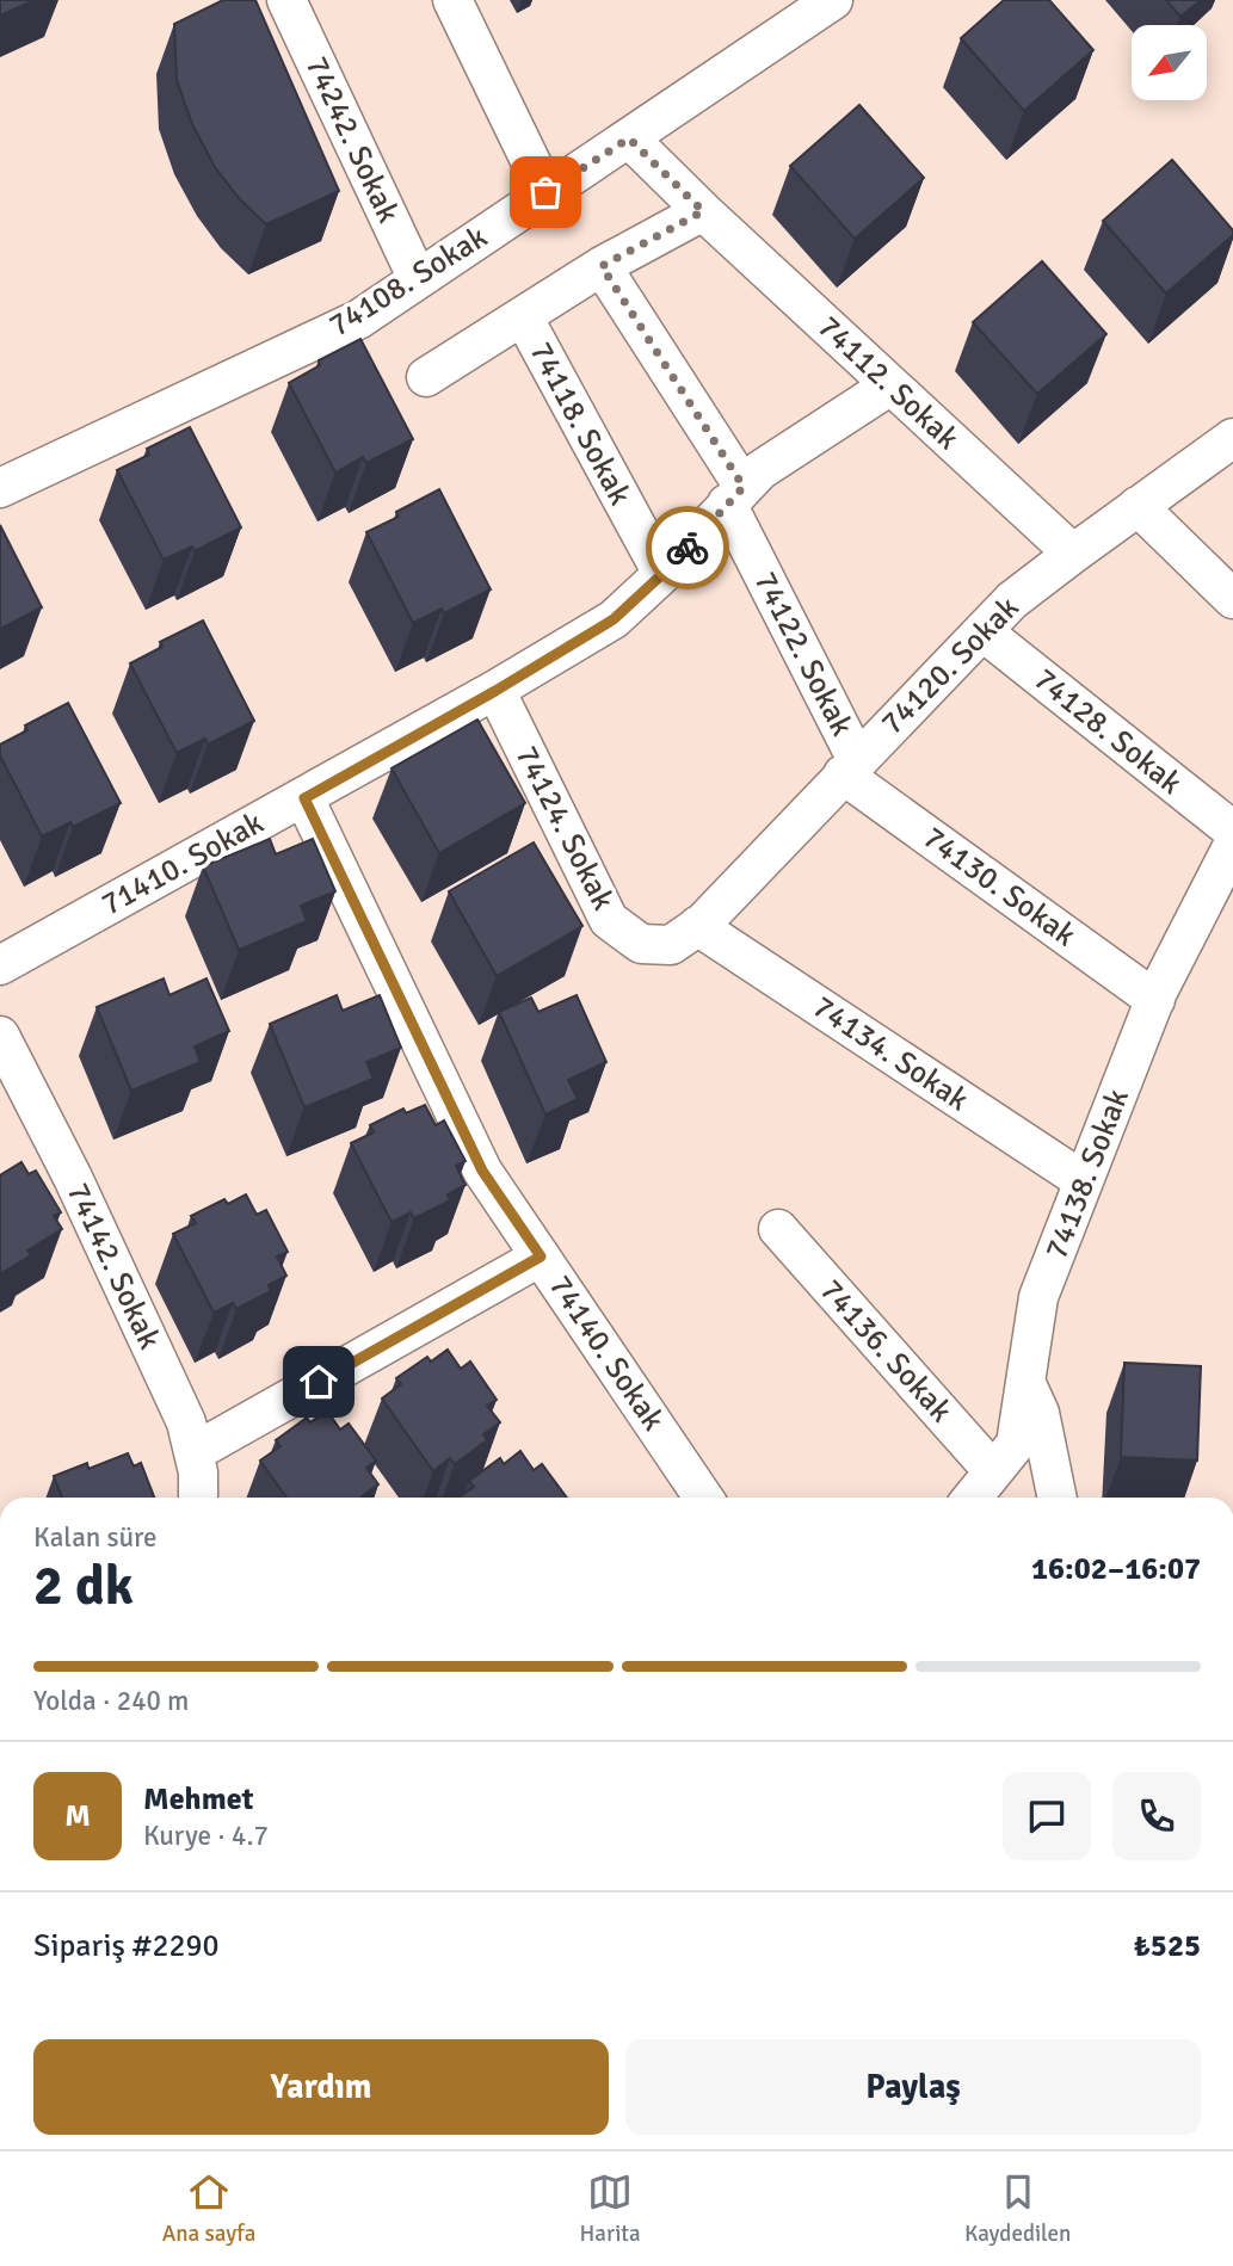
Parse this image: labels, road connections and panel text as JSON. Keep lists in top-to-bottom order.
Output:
{
  "streets": {
    "street": [
      "74242. Sokak",
      "74108. Sokak",
      "74112. Sokak",
      "74118. Sokak",
      "74122. Sokak",
      "74120. Sokak",
      "74128. Sokak",
      "74124. Sokak",
      "71410. Sokak",
      "74130. Sokak",
      "74134. Sokak",
      "74138. Sokak",
      "74142. Sokak",
      "74136. Sokak",
      "74140. Sokak"
    ]
  },
  "crossings": [
    ["74242. Sokak", "74108. Sokak"],
    ["74108. Sokak", "74112. Sokak"],
    ["74112. Sokak", "74120. Sokak"],
    ["74112. Sokak", "71410. Sokak"],
    ["74118. Sokak", "71410. Sokak"],
    ["74122. Sokak", "74120. Sokak"],
    ["74122. Sokak", "71410. Sokak"],
    ["74122. Sokak", "74130. Sokak"],
    ["74120. Sokak", "74128. Sokak"],
    ["74120. Sokak", "74124. Sokak"],
    ["74120. Sokak", "74130. Sokak"],
    ["74120. Sokak", "74134. Sokak"],
    ["74124. Sokak", "71410. Sokak"],
    ["74124. Sokak", "74134. Sokak"],
    ["71410. Sokak", "74140. Sokak"],
    ["74130. Sokak", "74138. Sokak"],
    ["74134. Sokak", "74138. Sokak"],
    ["74138. Sokak", "74136. Sokak"]
  ],
  "north": "bottom left",
  "page": {
    "heading": ["2 dk", "Kalan süre", "16:02–16:07"],
    "panel": [
      "Mehmet",
      "Kurye · 4.7",
      "Sipariş #2290",
      "₺525"
    ],
    "bar": "Yolda · 240 m",
    "round": "M",
    "buttons": ["Yardım", "Paylaş"],
    "tabs": ["Ana sayfa", "Harita", "Kaydedilen"]
  }
}
